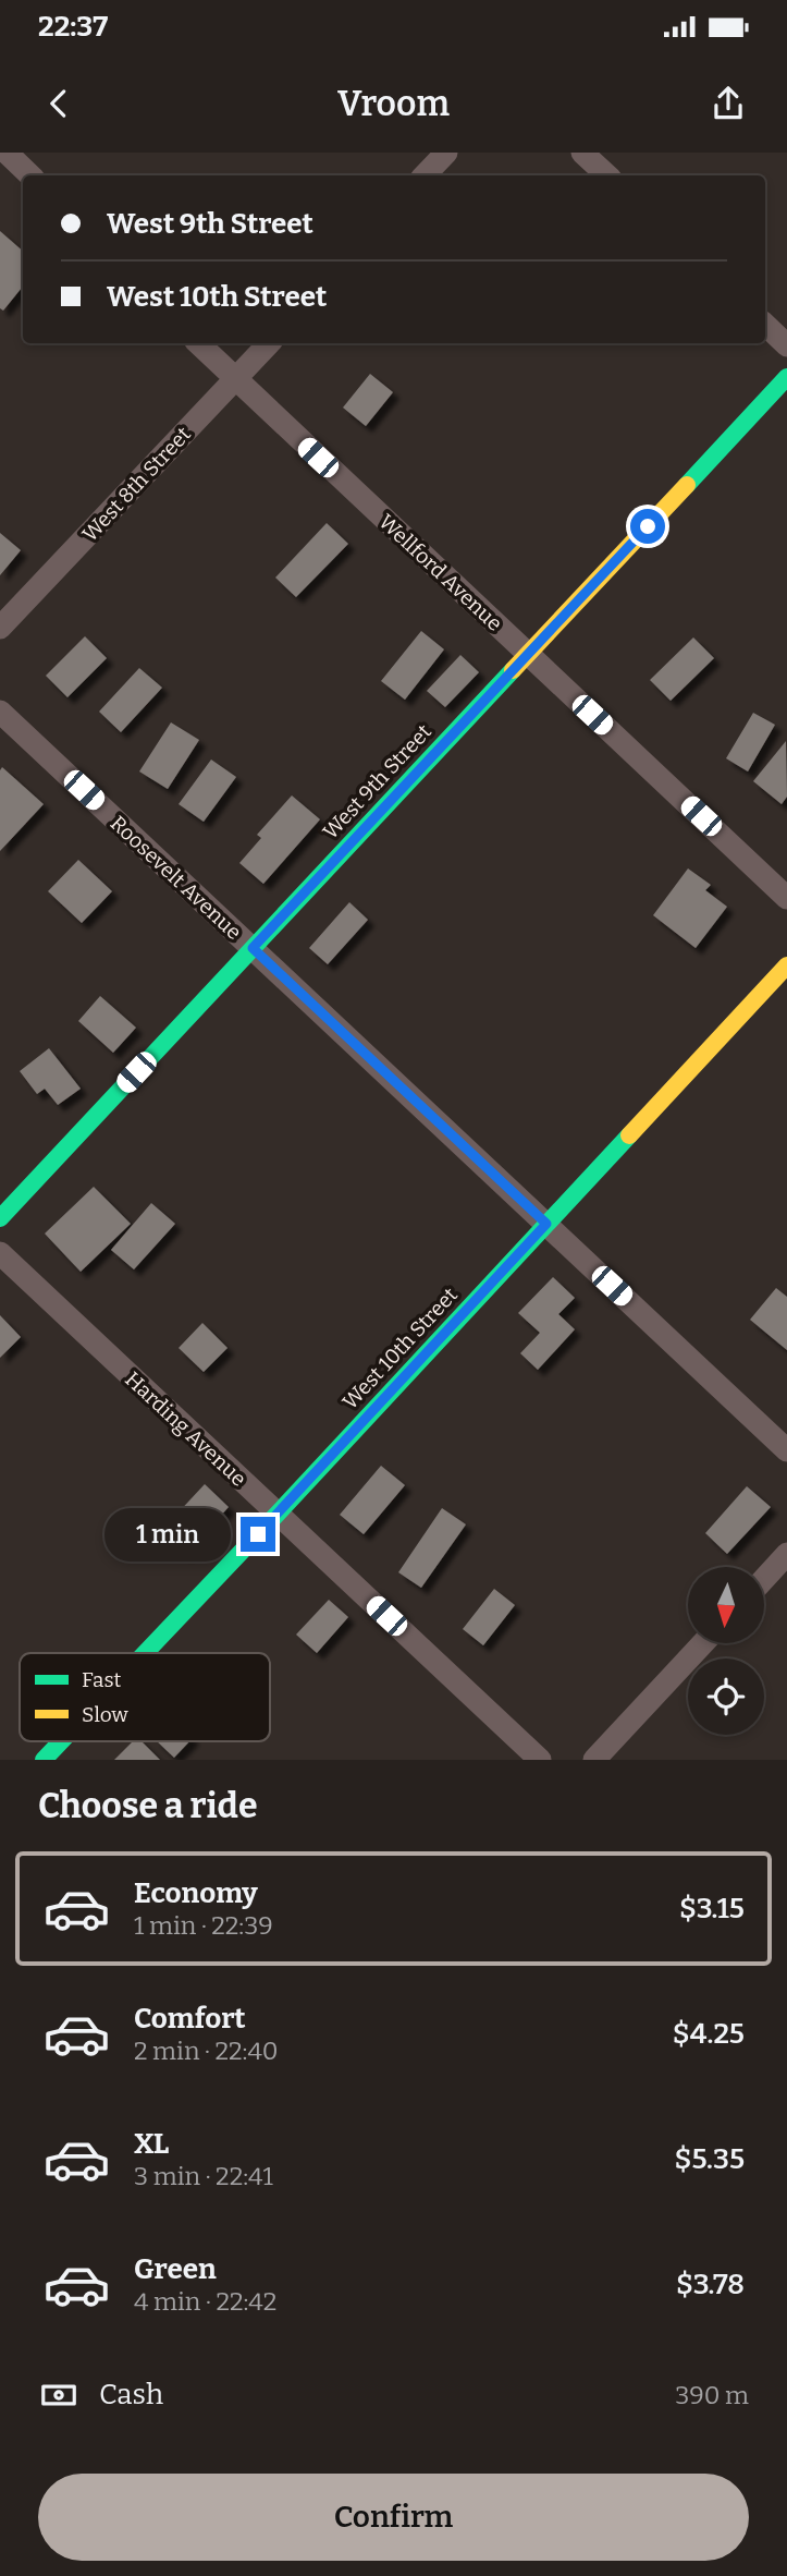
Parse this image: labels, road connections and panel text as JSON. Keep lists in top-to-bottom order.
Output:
{
  "streets": {
    "street": [
      "West 8th Street",
      "Wellford Avenue",
      "West 9th Street",
      "Roosevelt Avenue",
      "West 10th Street",
      "Harding Avenue"
    ]
  },
  "crossings": [
    ["West 8th Street", "Wellford Avenue"],
    ["Wellford Avenue", "West 9th Street"],
    ["West 9th Street", "Roosevelt Avenue"],
    ["Roosevelt Avenue", "West 10th Street"],
    ["West 10th Street", "Harding Avenue"]
  ],
  "legend": ["Fast", "Slow"],
  "north": "bottom",
  "page": {
    "status": "22:37",
    "header": "Vroom",
    "banner": ["West 9th Street", "West 10th Street"],
    "bubble": "1 min",
    "heading": "Choose a ride",
    "list": [
      {
        "name": "Economy",
        "note": "1 min · 22:39",
        "value": "$3.15"
      },
      {
        "name": "Comfort",
        "note": "2 min · 22:40",
        "value": "$4.25"
      },
      {
        "name": "XL",
        "note": "3 min · 22:41",
        "value": "$5.35"
      },
      {
        "name": "Green",
        "note": "4 min · 22:42",
        "value": "$3.78"
      }
    ],
    "pay": ["Cash", "390 m"],
    "buttons": "Confirm"
  }
}
